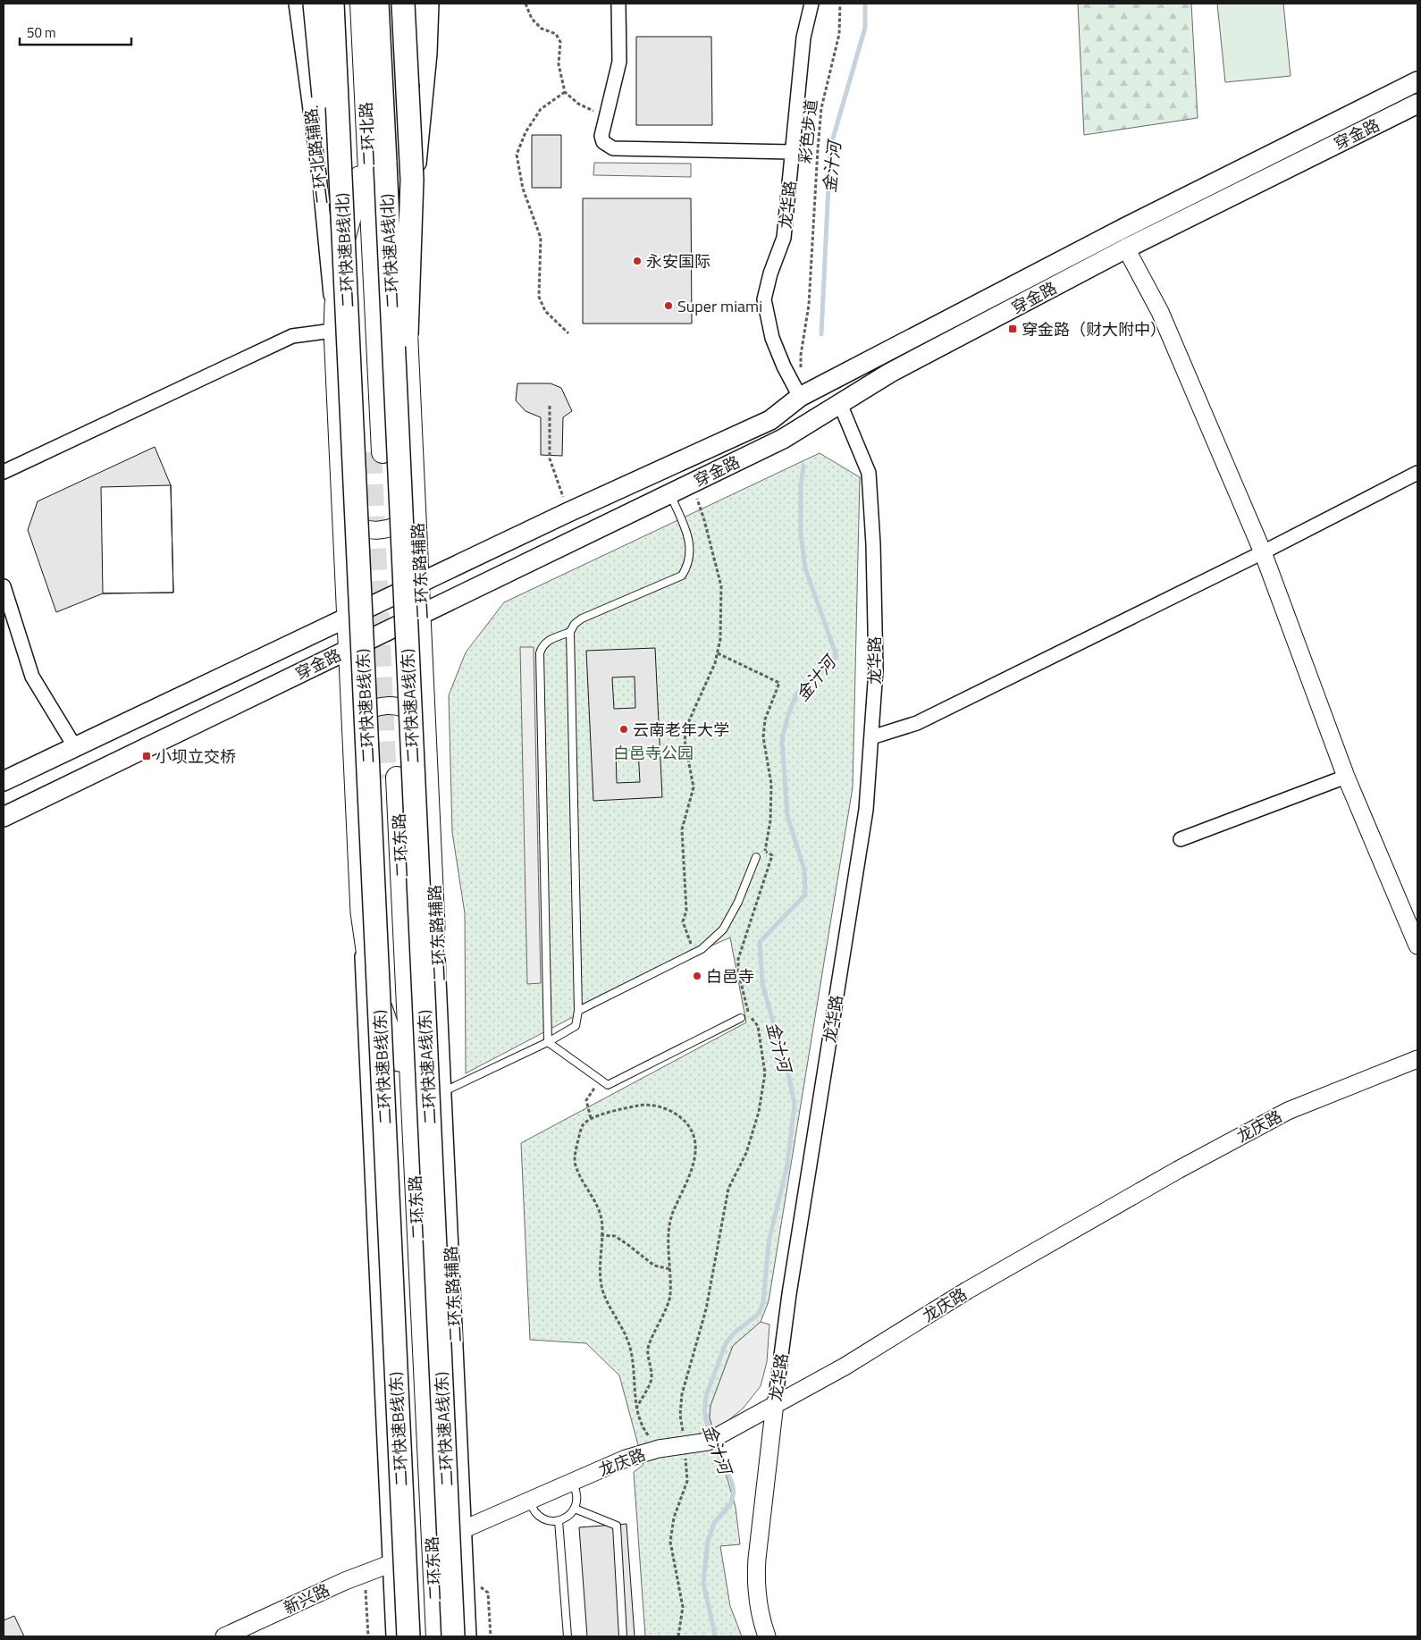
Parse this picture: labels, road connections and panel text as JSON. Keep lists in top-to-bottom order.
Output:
{
  "streets": {
    "highway": [
      "二环快速B线(北)",
      "二环快速A线(北)",
      "二环快速B线(东)",
      "二环快速A线(东)"
    ],
    "main road": ["二环北路", "穿金路", "二环东路"],
    "street": [
      "二环北路辅路",
      "龙华路",
      "二环东路辅路",
      "龙庆路",
      "新兴路"
    ],
    "path": ["彩色步道"]
  },
  "crossings": [
    ["彩色步道", "穿金路"],
    ["彩色步道", "龙华路"],
    ["穿金路", "龙华路"],
    ["穿金路", "二环东路辅路"],
    ["二环北路辅路", "二环快速B线(北)"],
    ["龙华路", "龙庆路"],
    ["二环快速B线(北)", "二环快速B线(东)"],
    ["二环快速A线(北)", "二环东路辅路"],
    ["二环快速A线(北)", "二环快速A线(东)"],
    ["二环东路辅路", "二环快速A线(东)"],
    ["二环东路辅路", "龙庆路"]
  ],
  "water": ["金汁河"],
  "parks": ["白邑寺公园"],
  "places": {
    "other": [
      "永安国际",
      "Super miami",
      "云南老年大学",
      "白邑寺"
    ],
    "transit": ["穿金路（财大附中）", "小坝立交桥"]
  },
  "scale_bar": "50 m"
}
